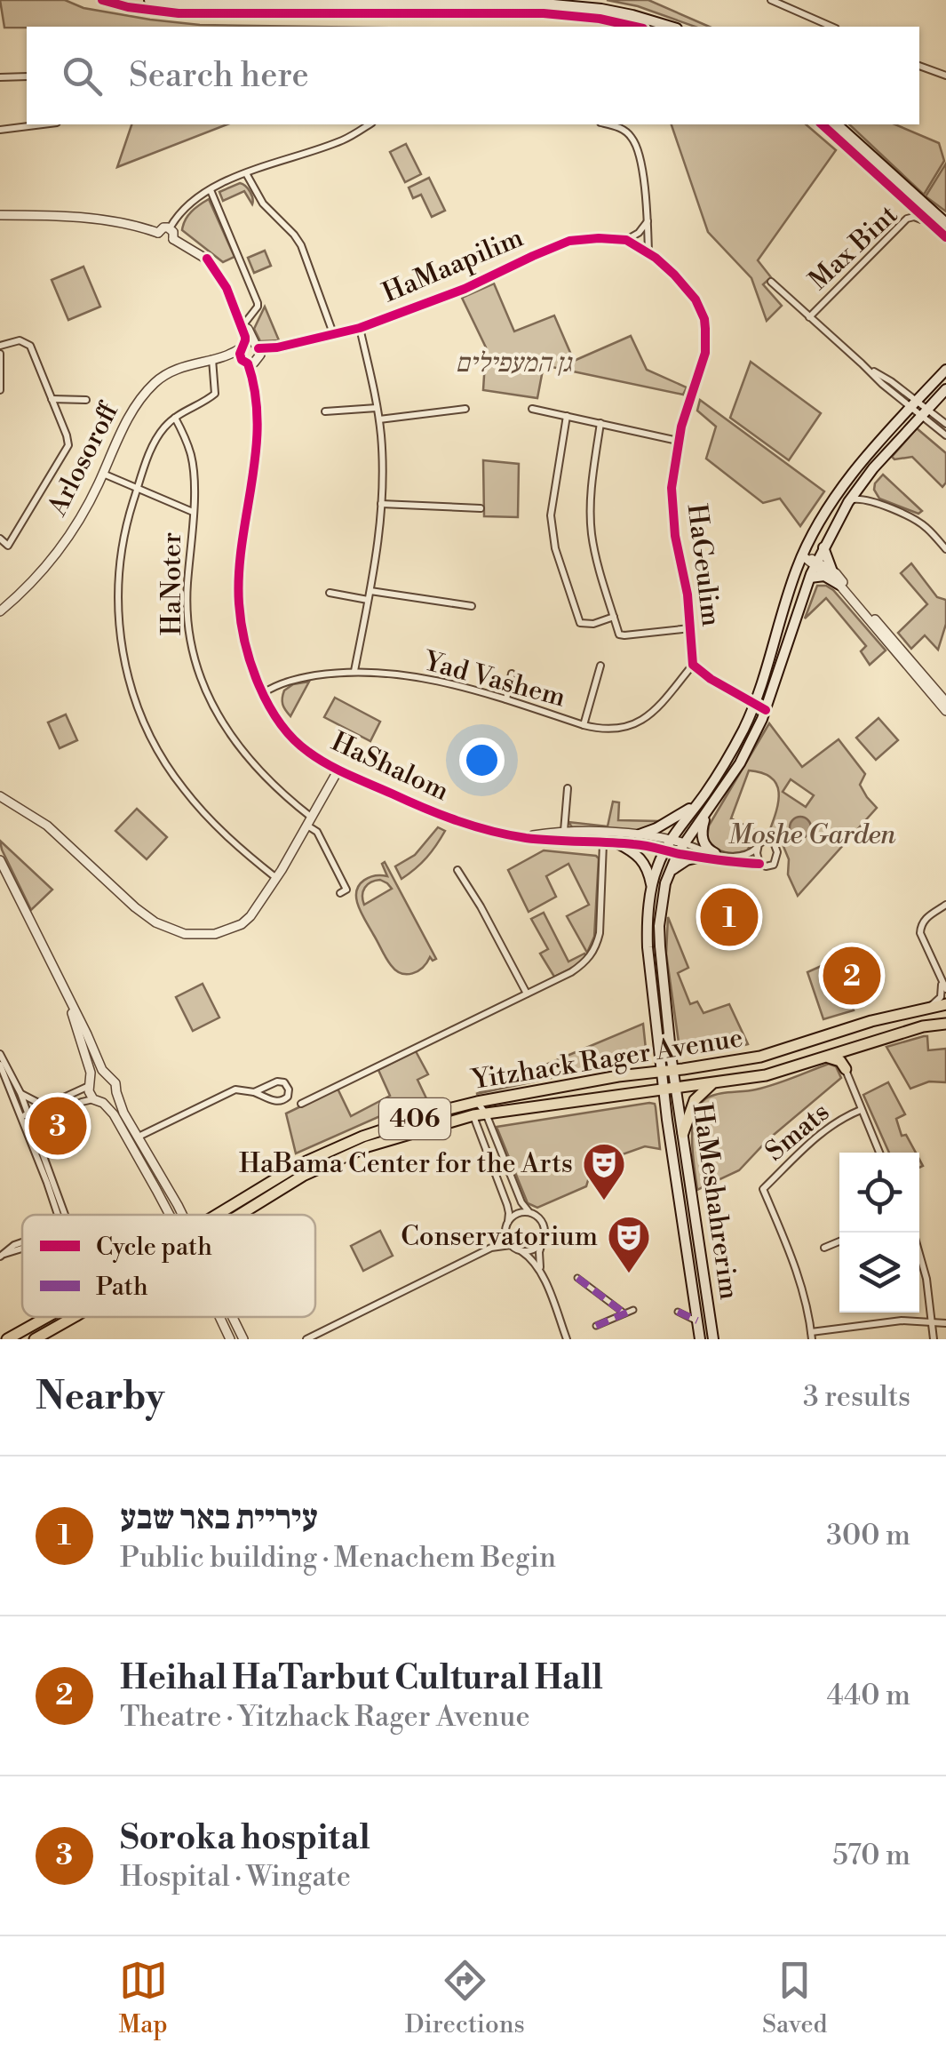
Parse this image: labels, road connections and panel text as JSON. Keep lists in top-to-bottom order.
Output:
{
  "streets": {
    "main road": ["Yitzhack Rager Avenue", "406", "HaMeshahrerim"],
    "street": [
      "Max Bint",
      "HaMaapilim",
      "Arlosoroff",
      "HaGeulim",
      "HaNoter",
      "Yad Vashem",
      "HaShalom",
      "Smats"
    ]
  },
  "crossings": [
    ["HaMaapilim", "HaGeulim"],
    ["HaMaapilim", "HaShalom"],
    ["Arlosoroff", "HaShalom"],
    ["HaGeulim", "Yad Vashem"],
    ["Yad Vashem", "HaShalom"],
    ["Yitzhack Rager Avenue", "HaMeshahrerim"]
  ],
  "parks": ["גן המעפילים", "Moshe Garden"],
  "places": {
    "theatre": ["HaBama Center for the Arts", "Conservatorium"]
  },
  "legend": ["Cycle path", "Path"],
  "page": {
    "search": "Search here",
    "pins": ["1", "2", "3"],
    "heading": ["Nearby", "3 results"],
    "list": [
      {
        "mark": "1",
        "name": "עיריית באר שבע",
        "note": "Public building · Menachem Begin",
        "value": "300 m"
      },
      {
        "mark": "2",
        "name": "Heihal HaTarbut Cultural Hall",
        "note": "Theatre · Yitzhack Rager Avenue",
        "value": "440 m"
      },
      {
        "mark": "3",
        "name": "Soroka hospital",
        "note": "Hospital · Wingate",
        "value": "570 m"
      }
    ],
    "nav": ["Map", "Directions", "Saved"]
  }
}
